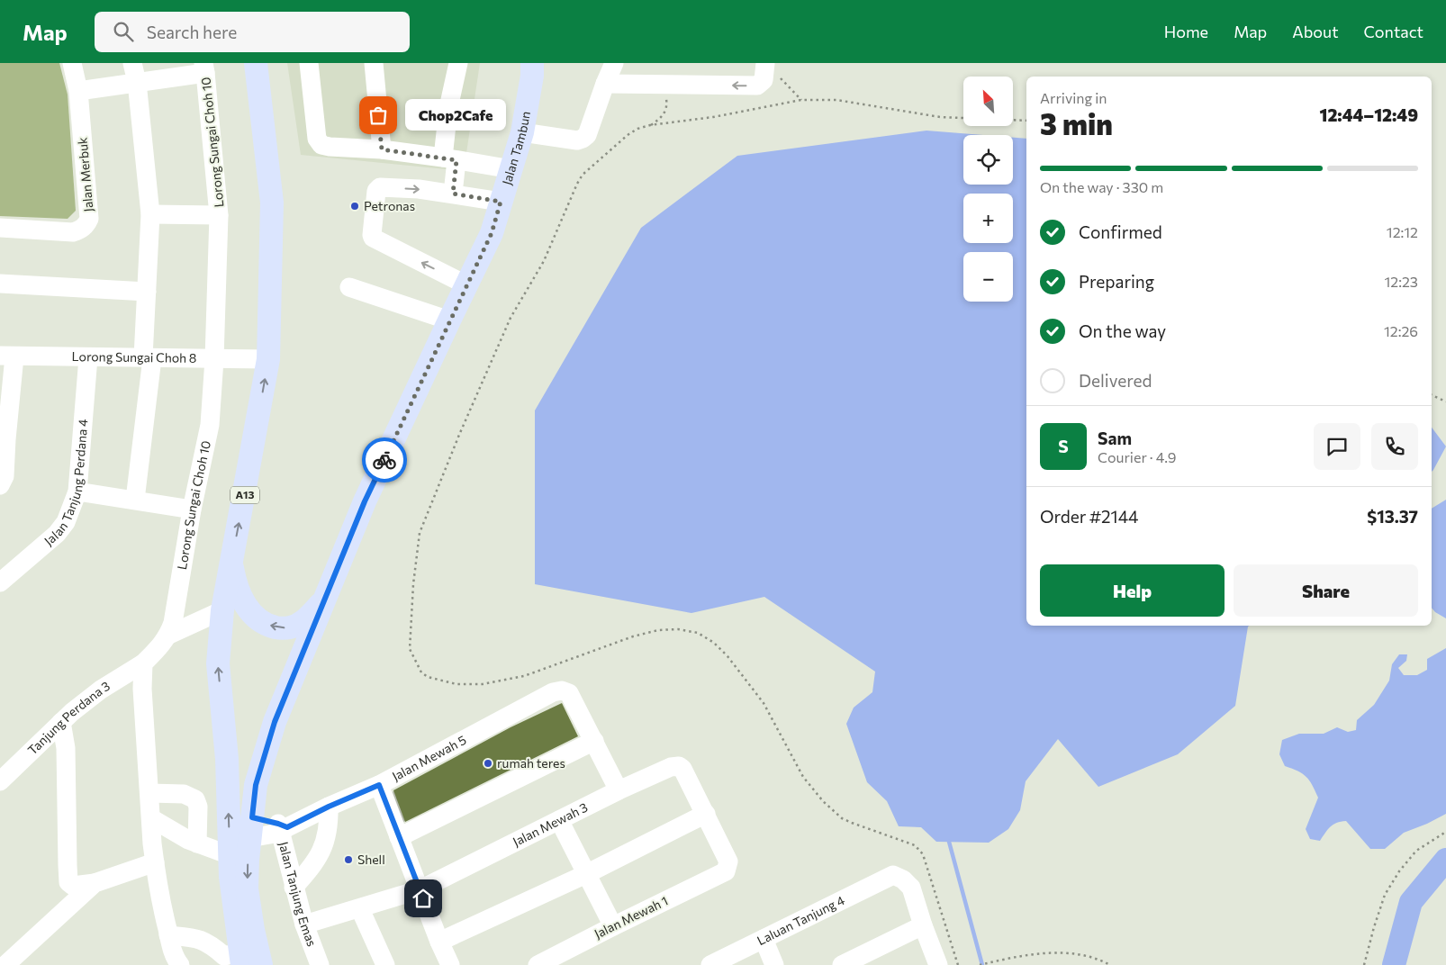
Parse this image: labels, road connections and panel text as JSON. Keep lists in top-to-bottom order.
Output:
{
  "streets": {
    "main road": ["Jalan Tambun", "A13"],
    "street": [
      "Lorong Sungai Choh 10",
      "Jalan Merbuk",
      "Lorong Sungai Choh 8",
      "Jalan Tanjung Perdana 4",
      "Tanjung Perdana 3",
      "Jalan Mewah 5",
      "Jalan Mewah 3",
      "Jalan Tanjung Emas",
      "Jalan Mewah 1",
      "Laluan Tanjung 4"
    ]
  },
  "crossings": [
    ["Lorong Sungai Choh 10", "Lorong Sungai Choh 8"],
    ["Lorong Sungai Choh 10", "Tanjung Perdana 3"],
    ["Lorong Sungai Choh 8", "Jalan Tanjung Perdana 4"],
    ["Lorong Sungai Choh 8", "A13"],
    ["Jalan Mewah 5", "Jalan Tanjung Emas"],
    ["Jalan Mewah 3", "Jalan Tanjung Emas"],
    ["Jalan Mewah 3", "Jalan Mewah 1"]
  ],
  "places": [
    "Chop2Cafe",
    "Petronas",
    "rumah teres",
    "Shell"
  ],
  "north": "top left",
  "page": {
    "header": "Map",
    "search": "Search here",
    "nav": [
      "Home",
      "Map",
      "About",
      "Contact"
    ],
    "map_buttons": ["+", "−"],
    "heading": ["3 min", "Arriving in", "12:44–12:49"],
    "panel": [
      "Sam",
      "Courier · 4.9",
      "Order #2144",
      "$13.37"
    ],
    "bubble": "Chop2Cafe",
    "bar": "On the way · 330 m",
    "list": [
      ["Confirmed", "12:12"],
      ["Preparing", "12:23"],
      ["On the way", "12:26"],
      "Delivered"
    ],
    "round": "S",
    "buttons": ["Help", "Share"]
  }
}
